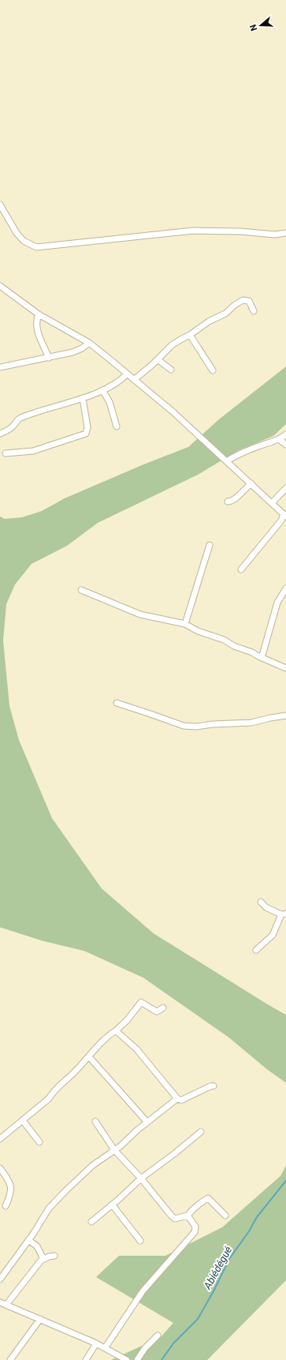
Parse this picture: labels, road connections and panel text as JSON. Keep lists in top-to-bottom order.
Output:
{
  "water": ["Abiédégué"],
  "north": "left"
}
